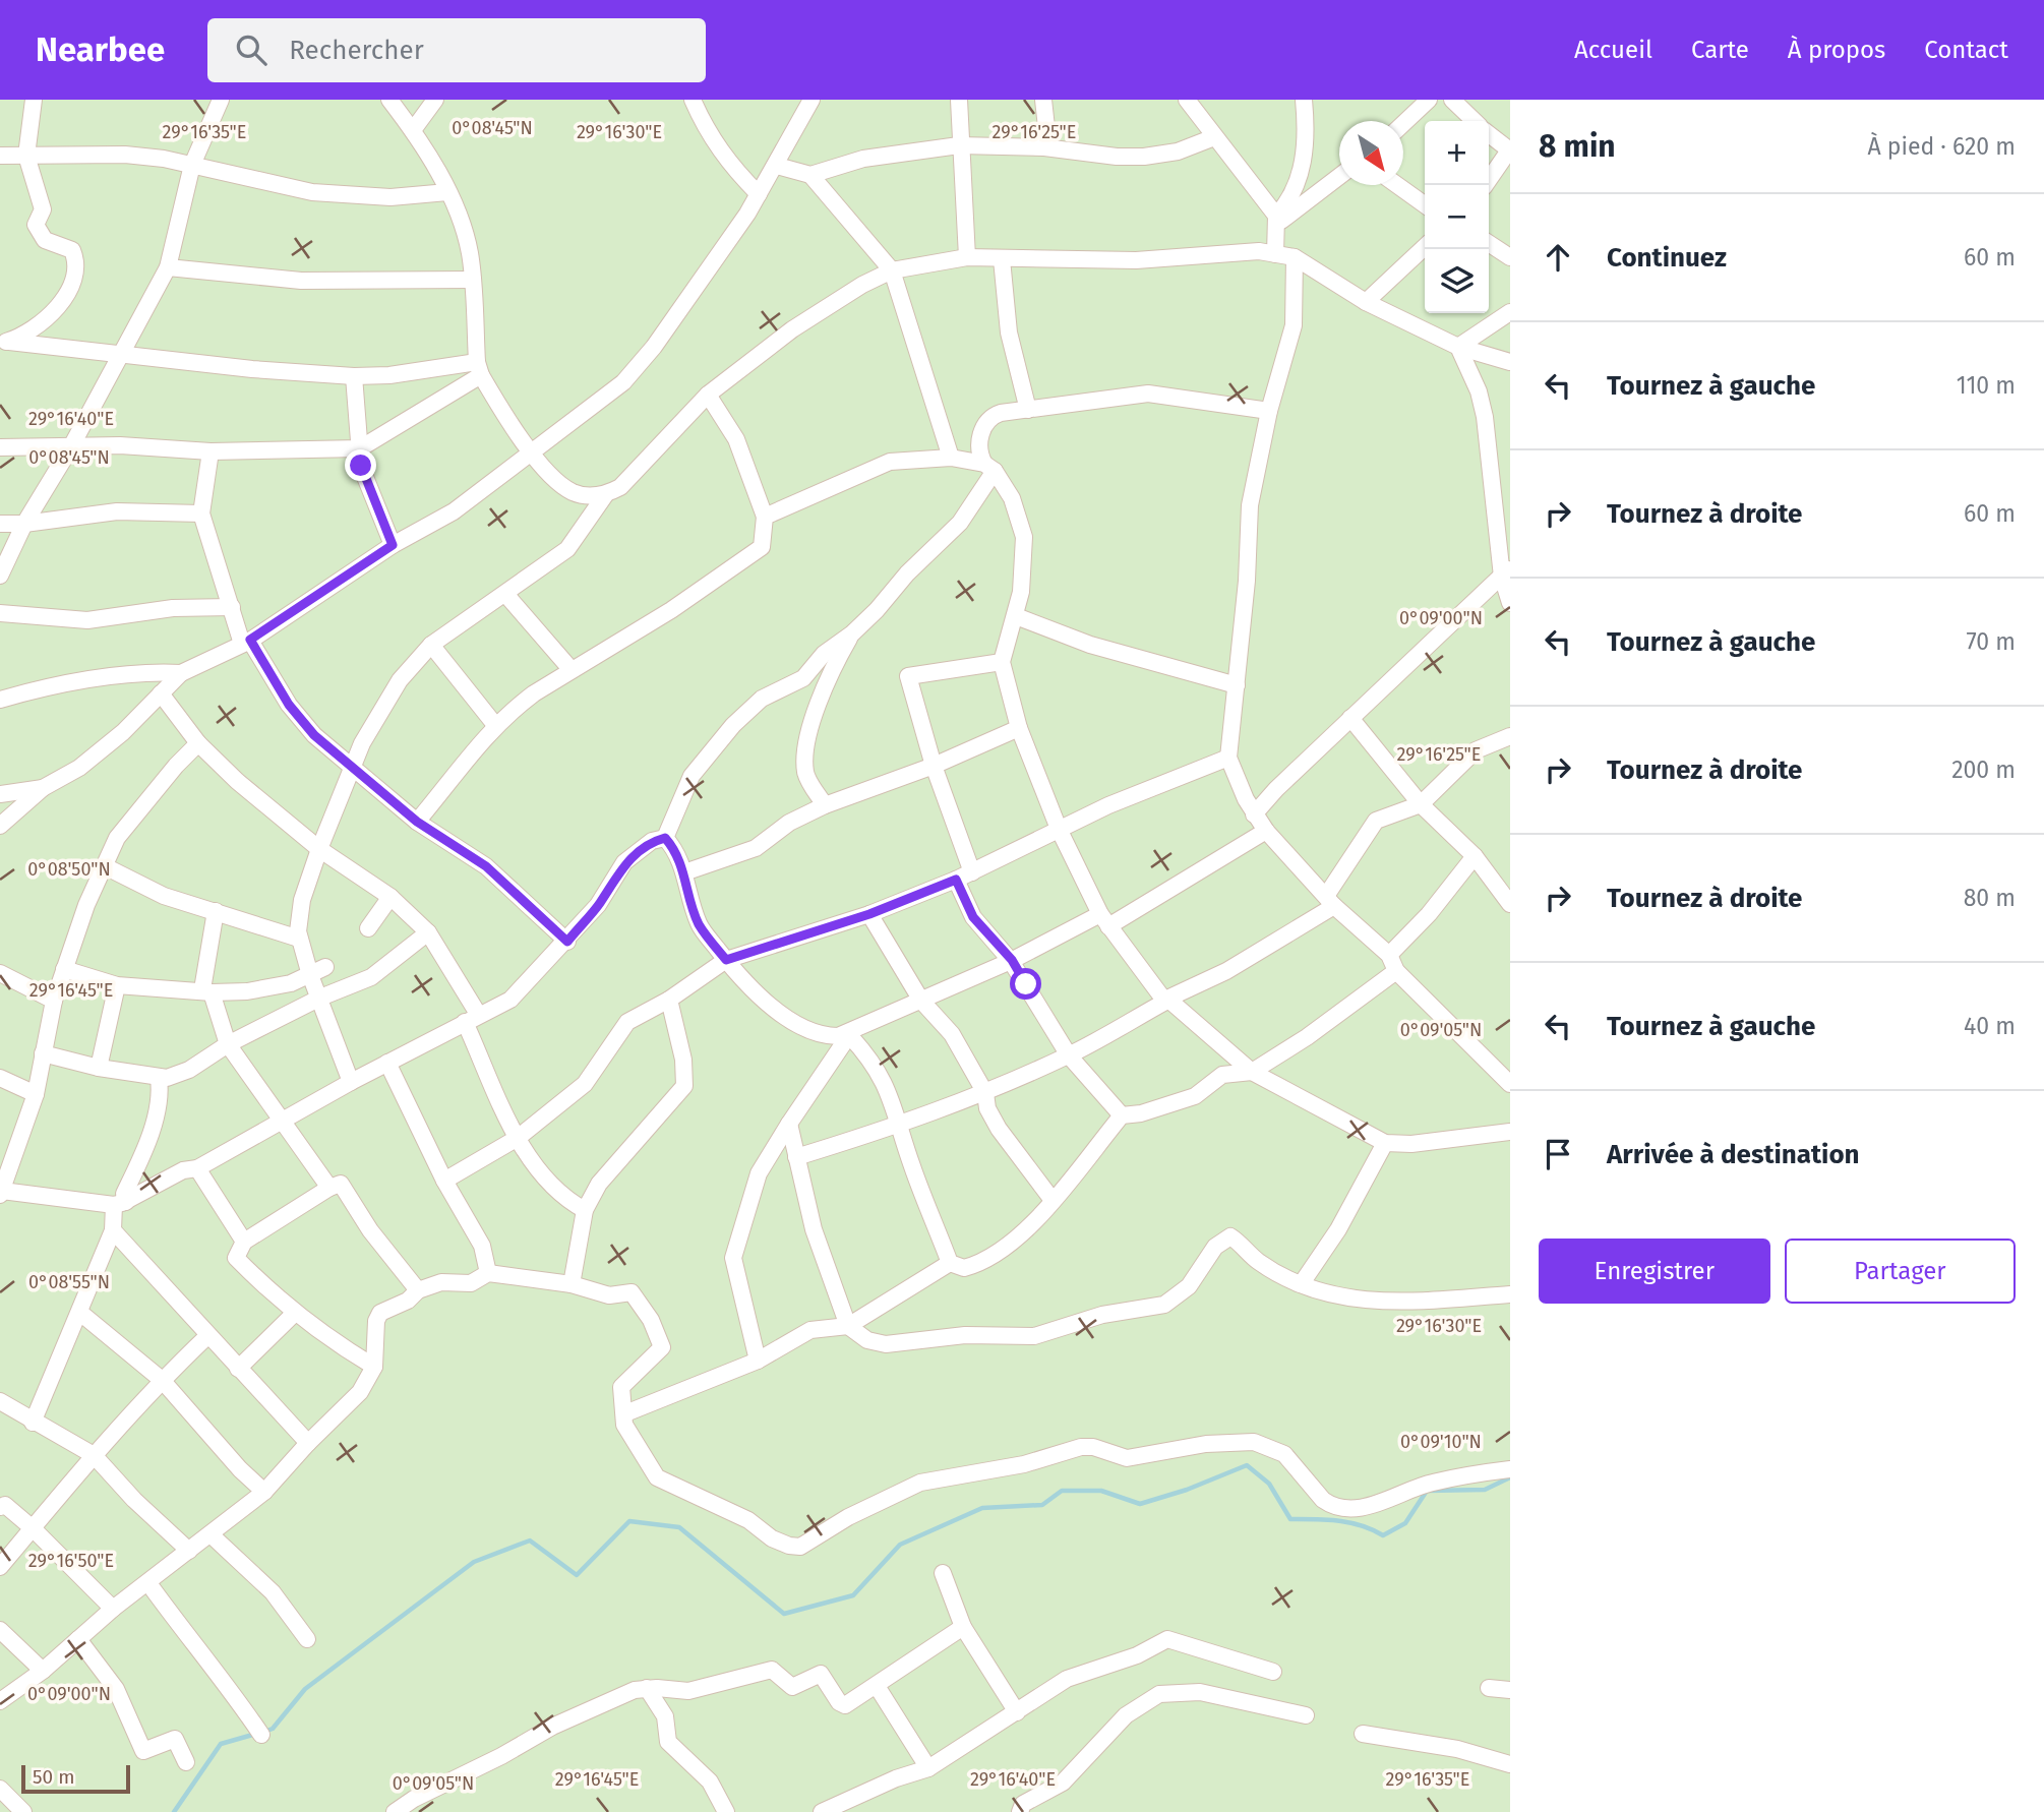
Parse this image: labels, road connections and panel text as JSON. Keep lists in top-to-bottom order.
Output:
{
  "scale_bar": "50 m",
  "north": "bottom right",
  "page": {
    "header": "Nearbee",
    "search": "Rechercher",
    "nav": [
      "Accueil",
      "Carte",
      "À propos",
      "Contact"
    ],
    "heading": ["8 min", "À pied · 620 m"],
    "map_buttons": ["+", "−"],
    "list": [
      ["Continuez", "60 m"],
      ["Tournez à gauche", "110 m"],
      ["Tournez à droite", "60 m"],
      ["Tournez à gauche", "70 m"],
      ["Tournez à droite", "200 m"],
      ["Tournez à droite", "80 m"],
      ["Tournez à gauche", "40 m"],
      "Arrivée à destination"
    ],
    "buttons": ["Enregistrer", "Partager"],
    "scale": "50 m"
  },
  "coordinates": [
    "0°08'45\"N",
    "29°16'35\"E",
    "29°16'30\"E",
    "29°16'25\"E",
    "29°16'40\"E",
    "0°09'00\"N",
    "0°08'50\"N",
    "29°16'45\"E",
    "0°09'05\"N",
    "0°08'55\"N",
    "0°09'10\"N",
    "29°16'50\"E"
  ]
}
